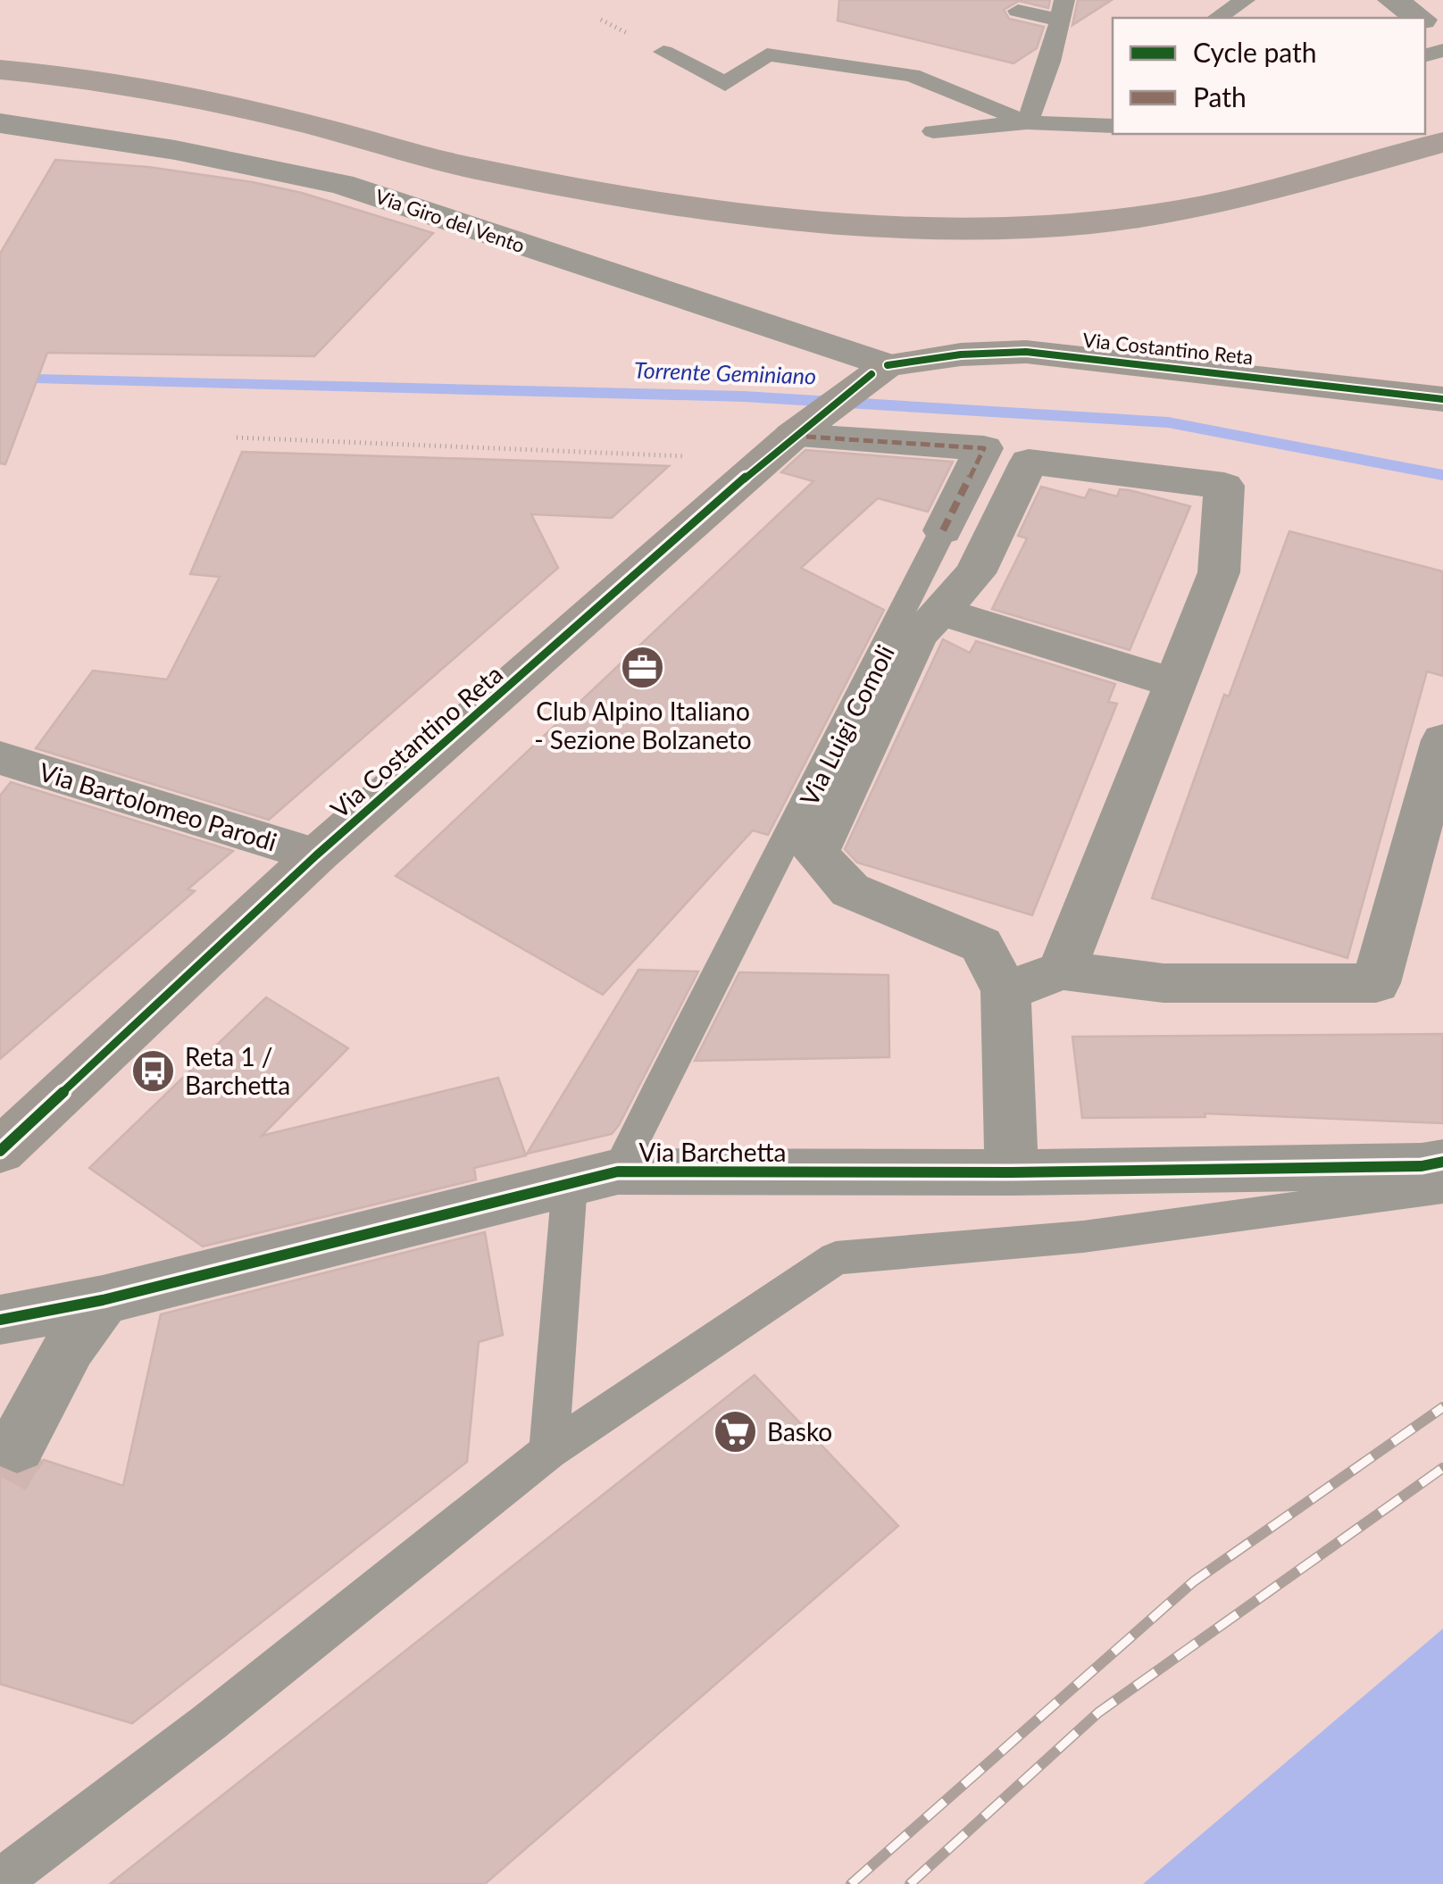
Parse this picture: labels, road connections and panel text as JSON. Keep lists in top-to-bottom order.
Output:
{
  "streets": {
    "main road": ["Via Costantino Reta"],
    "street": [
      "Via Giro del Vento",
      "Via Luigi Comoli",
      "Via Bartolomeo Parodi",
      "Via Barchetta"
    ]
  },
  "crossings": [
    ["Via Giro del Vento", "Via Costantino Reta"],
    ["Via Costantino Reta", "Via Luigi Comoli"],
    ["Via Costantino Reta", "Via Bartolomeo Parodi"],
    ["Via Luigi Comoli", "Via Barchetta"]
  ],
  "water": ["Torrente Geminiano"],
  "places": {
    "office": ["Club Alpino Italiano - Sezione Bolzaneto"],
    "bus stop": ["Reta 1 / Barchetta"],
    "supermarket": ["Basko"]
  },
  "legend": ["Cycle path", "Path"]
}
